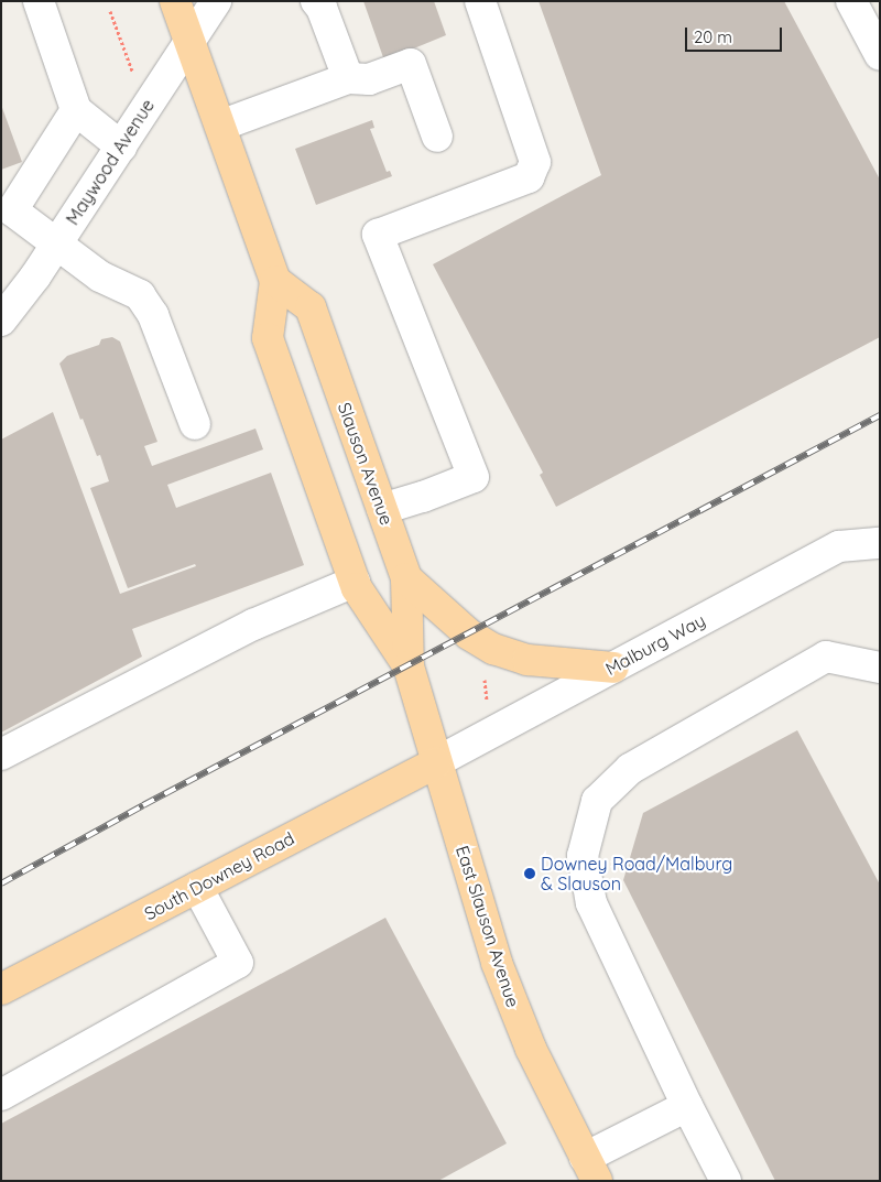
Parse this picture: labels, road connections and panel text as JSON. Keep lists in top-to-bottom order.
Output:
{
  "streets": {
    "main road": ["Slauson Avenue", "South Downey Road", "East Slauson Avenue"],
    "street": ["Maywood Avenue", "Malburg Way"]
  },
  "crossings": [
    ["Maywood Avenue", "Slauson Avenue"],
    ["Slauson Avenue", "Malburg Way"],
    ["Slauson Avenue", "South Downey Road"],
    ["Slauson Avenue", "East Slauson Avenue"],
    ["Malburg Way", "South Downey Road"],
    ["Malburg Way", "East Slauson Avenue"],
    ["South Downey Road", "East Slauson Avenue"]
  ],
  "places": ["Downey Road/Malburg & Slauson"],
  "scale_bar": "20 m"
}
